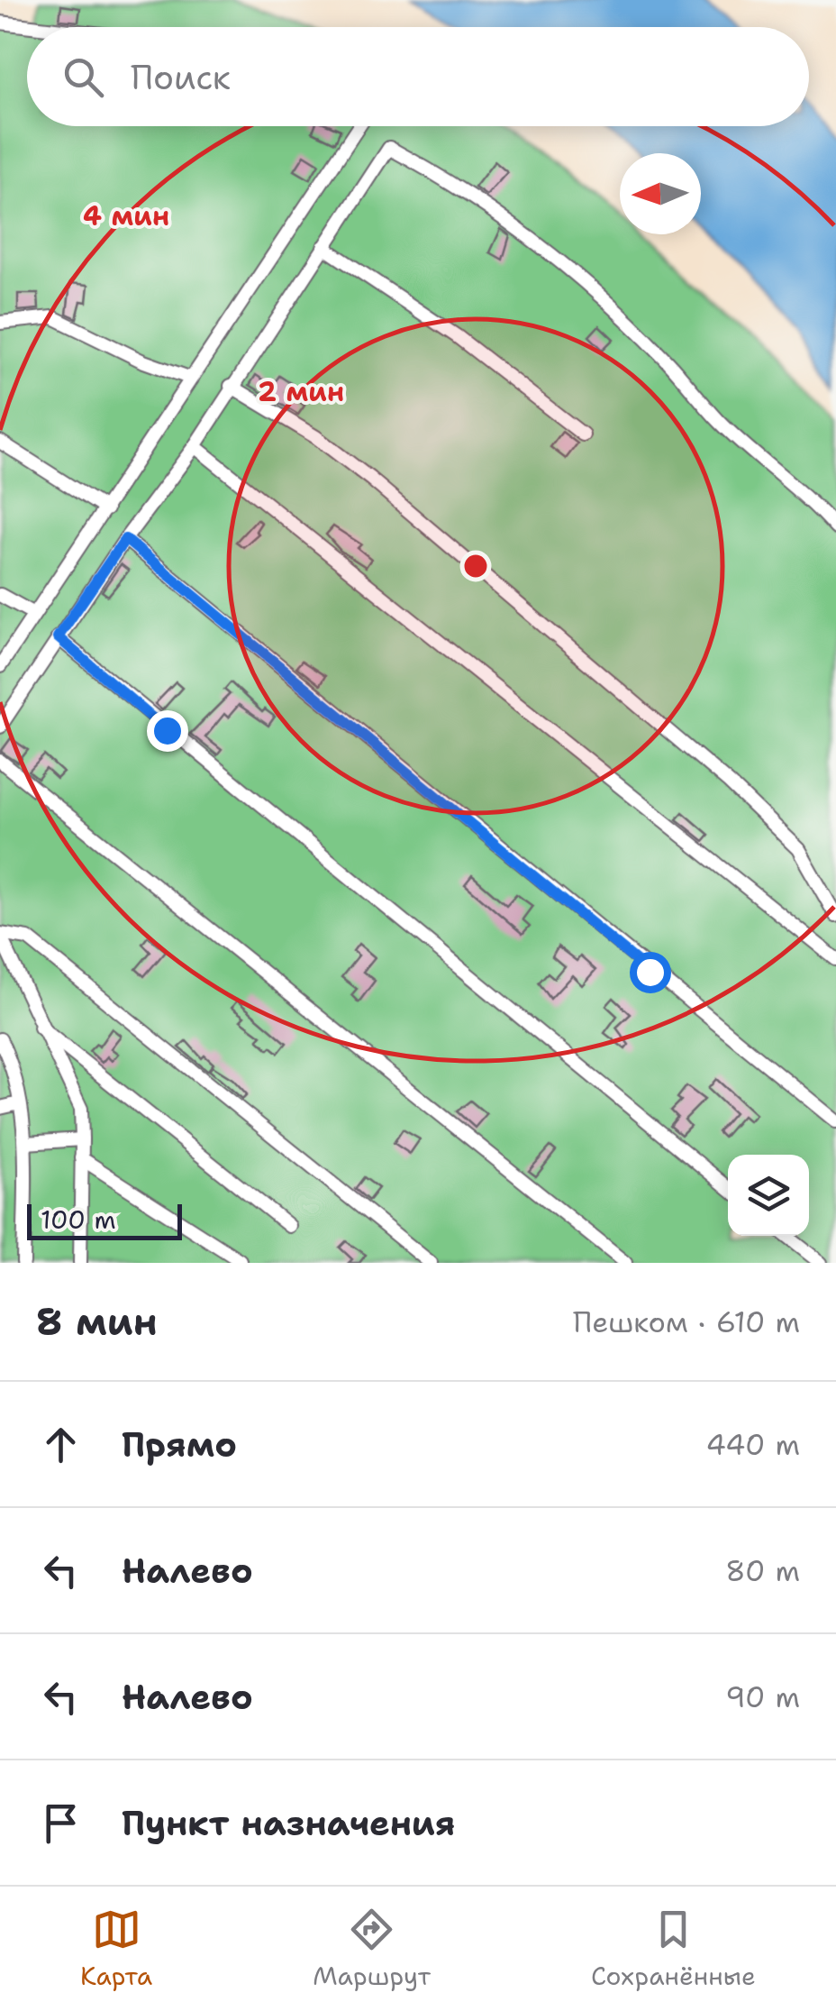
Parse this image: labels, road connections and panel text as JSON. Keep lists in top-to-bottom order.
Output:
{
  "scale_bar": "100 m",
  "north": "left",
  "page": {
    "search": "Поиск",
    "scale": "100 m",
    "heading": ["8 мин", "Пешком · 610 m"],
    "list": [
      ["Прямо", "440 m"],
      ["Налево", "80 m"],
      ["Налево", "90 m"],
      "Пункт назначения"
    ],
    "nav": ["Карта", "Маршрут", "Сохранённые"]
  },
  "rings": ["4 мин", "2 мин"]
}
